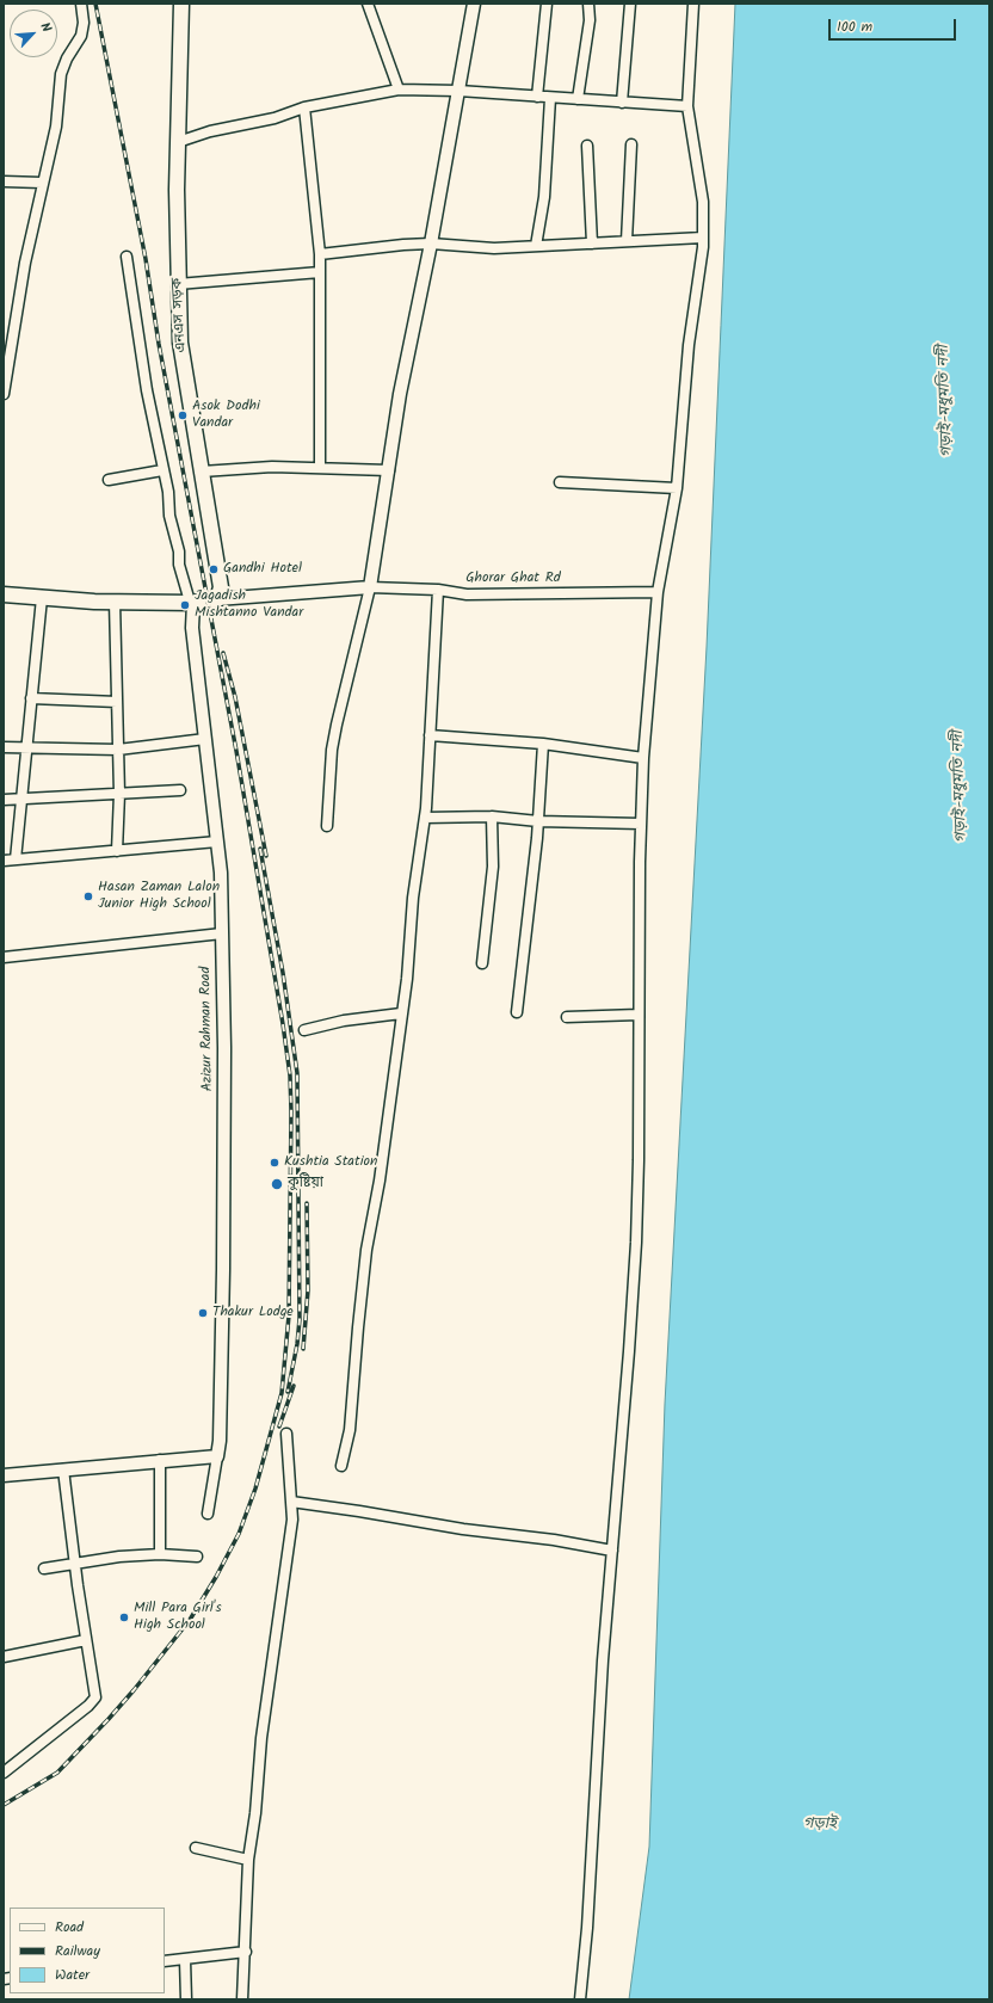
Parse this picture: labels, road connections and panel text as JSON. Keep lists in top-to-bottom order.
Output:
{
  "streets": {
    "main road": ["এনএস সড়ক"],
    "street": ["Ghorar Ghat Rd", "Azizur Rahman Road"]
  },
  "water": ["গড়াই-মধুমতি নদী", "গড়াই"],
  "places": [
    "Asok Dodhi Vandar",
    "Gandhi Hotel",
    "Jagadish Mishtanno Vandar",
    "Hasan Zaman Lalon Junior High School",
    "Kushtia Station",
    "কুষ্টিয়া",
    "Thakur Lodge",
    "Mill Para Girl's High School"
  ],
  "legend": ["Road", "Railway", "Water"],
  "scale_bar": "100 m",
  "north": "top right"
}
